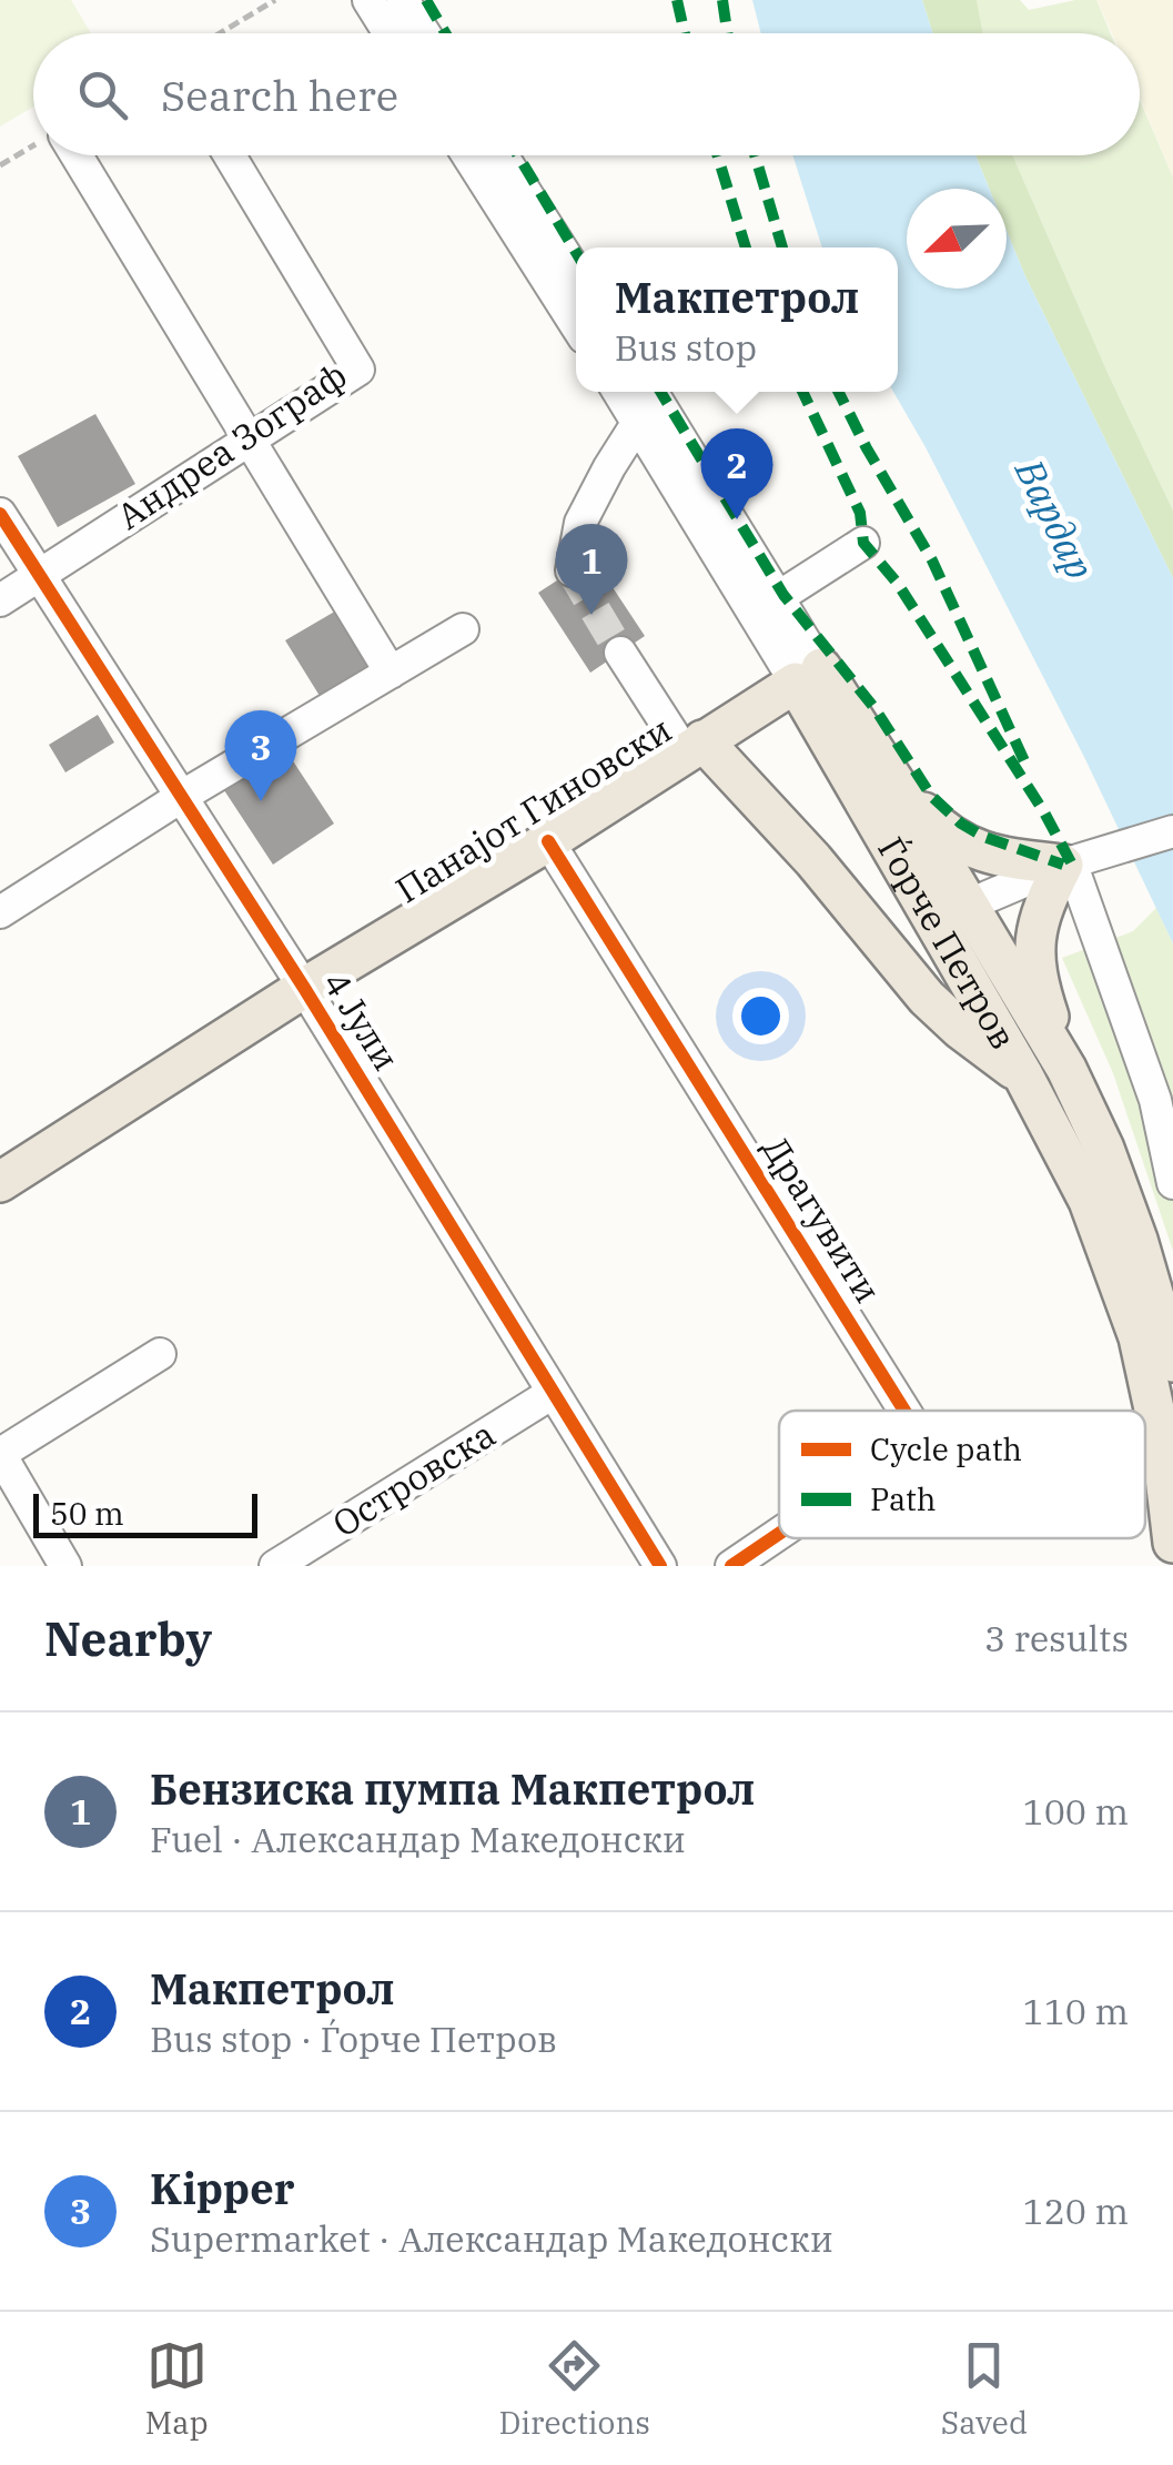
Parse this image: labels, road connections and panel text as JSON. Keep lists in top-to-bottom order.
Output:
{
  "streets": {
    "main road": ["Панајот Гиновски", "Ѓорче Петров"],
    "street": [
      "Андреа Зограф",
      "4 Јули",
      "Драгувити",
      "Островска"
    ]
  },
  "crossings": [
    ["Андреа Зограф", "4 Јули"],
    ["Панајот Гиновски", "Ѓорче Петров"],
    ["Панајот Гиновски", "4 Јули"],
    ["Панајот Гиновски", "Драгувити"],
    ["4 Јули", "Островска"]
  ],
  "water": ["Вардар"],
  "legend": ["Cycle path", "Path"],
  "scale_bar": "50 m",
  "north": "bottom left",
  "page": {
    "search": "Search here",
    "popup": ["Макпетрол", "Bus stop"],
    "pins": ["2", "1", "3"],
    "scale": "50 m",
    "heading": ["Nearby", "3 results"],
    "list": [
      {
        "mark": "1",
        "name": "Бензиска пумпа Макпетрол",
        "note": "Fuel · Αлександар Македонски",
        "value": "100 m"
      },
      {
        "mark": "2",
        "name": "Макпетрол",
        "note": "Bus stop · Ѓорче Петров",
        "value": "110 m"
      },
      {
        "mark": "3",
        "name": "Kipper",
        "note": "Supermarket · Αлександар Македонски",
        "value": "120 m"
      }
    ],
    "nav": ["Map", "Directions", "Saved"]
  }
}
